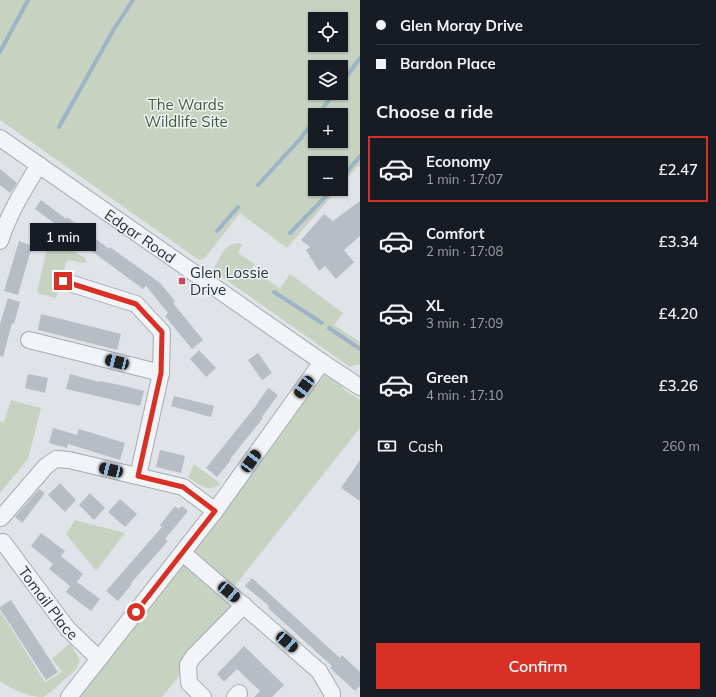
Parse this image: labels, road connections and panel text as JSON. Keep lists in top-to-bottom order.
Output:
{
  "streets": {
    "street": ["Edgar Road", "Tomail Place"]
  },
  "parks": ["The Wards Wildlife Site"],
  "places": {
    "transit": ["Glen Lossie Drive"]
  },
  "page": {
    "banner": ["Glen Moray Drive", "Bardon Place"],
    "map_buttons": ["+", "−"],
    "heading": "Choose a ride",
    "list": [
      {
        "name": "Economy",
        "note": "1 min · 17:07",
        "value": "£2.47"
      },
      {
        "name": "Comfort",
        "note": "2 min · 17:08",
        "value": "£3.34"
      },
      {
        "name": "XL",
        "note": "3 min · 17:09",
        "value": "£4.20"
      },
      {
        "name": "Green",
        "note": "4 min · 17:10",
        "value": "£3.26"
      }
    ],
    "bubble": "1 min",
    "pay": ["Cash", "260 m"],
    "buttons": "Confirm"
  }
}
